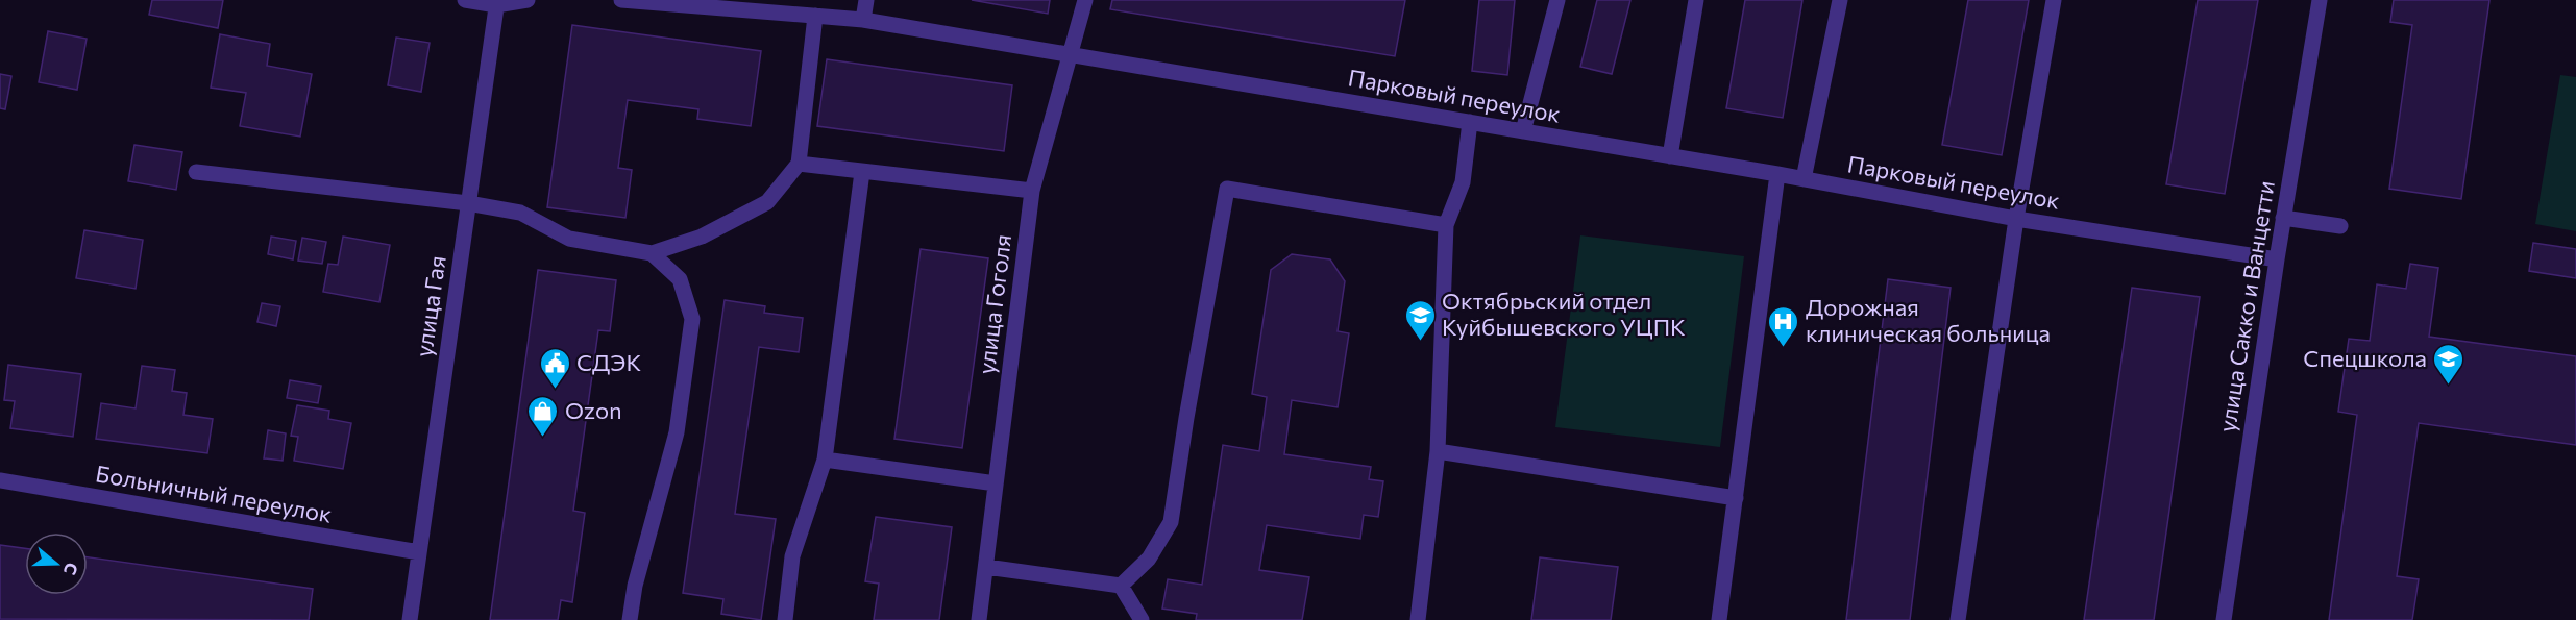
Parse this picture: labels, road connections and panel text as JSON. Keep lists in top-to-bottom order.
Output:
{
  "streets": {
    "street": [
      "Парковый переулок",
      "улица Гоголя",
      "улица Гая",
      "улица Сакко и Ванцетти",
      "Больничный переулок"
    ]
  },
  "crossings": [
    ["Парковый переулок", "улица Гоголя"],
    ["Парковый переулок", "улица Сакко и Ванцетти"],
    ["улица Гая", "Больничный переулок"]
  ],
  "places": {
    "school or university": ["Октябрьский отдел Куйбышевского УЦПК", "Спецшкола"],
    "hospital": ["Дорожная клиническая больница"],
    "public building": ["СДЭК"],
    "shop": ["Ozon"]
  },
  "north": "right"
}
